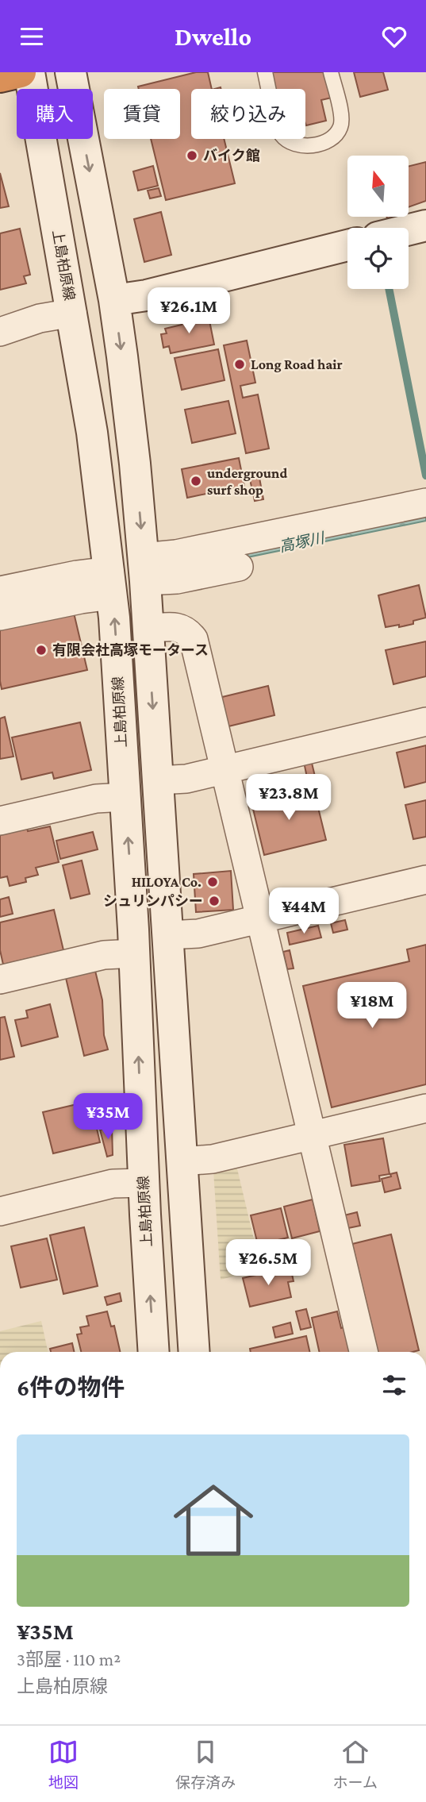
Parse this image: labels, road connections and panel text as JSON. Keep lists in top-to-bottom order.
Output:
{
  "streets": {
    "street": ["上島柏原線"]
  },
  "water": ["高塚川"],
  "places": [
    "バイク館",
    "Long Road hair",
    "underground surf shop",
    "有限会社高塚モータース",
    "HILOYA Co.",
    "シュリンパシー"
  ],
  "north": "top",
  "page": {
    "header": "Dwello",
    "chip": ["購入", "賃貸", "絞り込み"],
    "price": [
      "¥26.1M",
      "¥23.8M",
      "¥44M",
      "¥18M",
      "¥35M",
      "¥26.5M"
    ],
    "heading": "6件の物件",
    "list": [
      {
        "name": "¥35M",
        "note": "3部屋 · 110 m² · 上島柏原線"
      }
    ],
    "tabs": ["地図", "保存済み", "ホーム"]
  }
}
